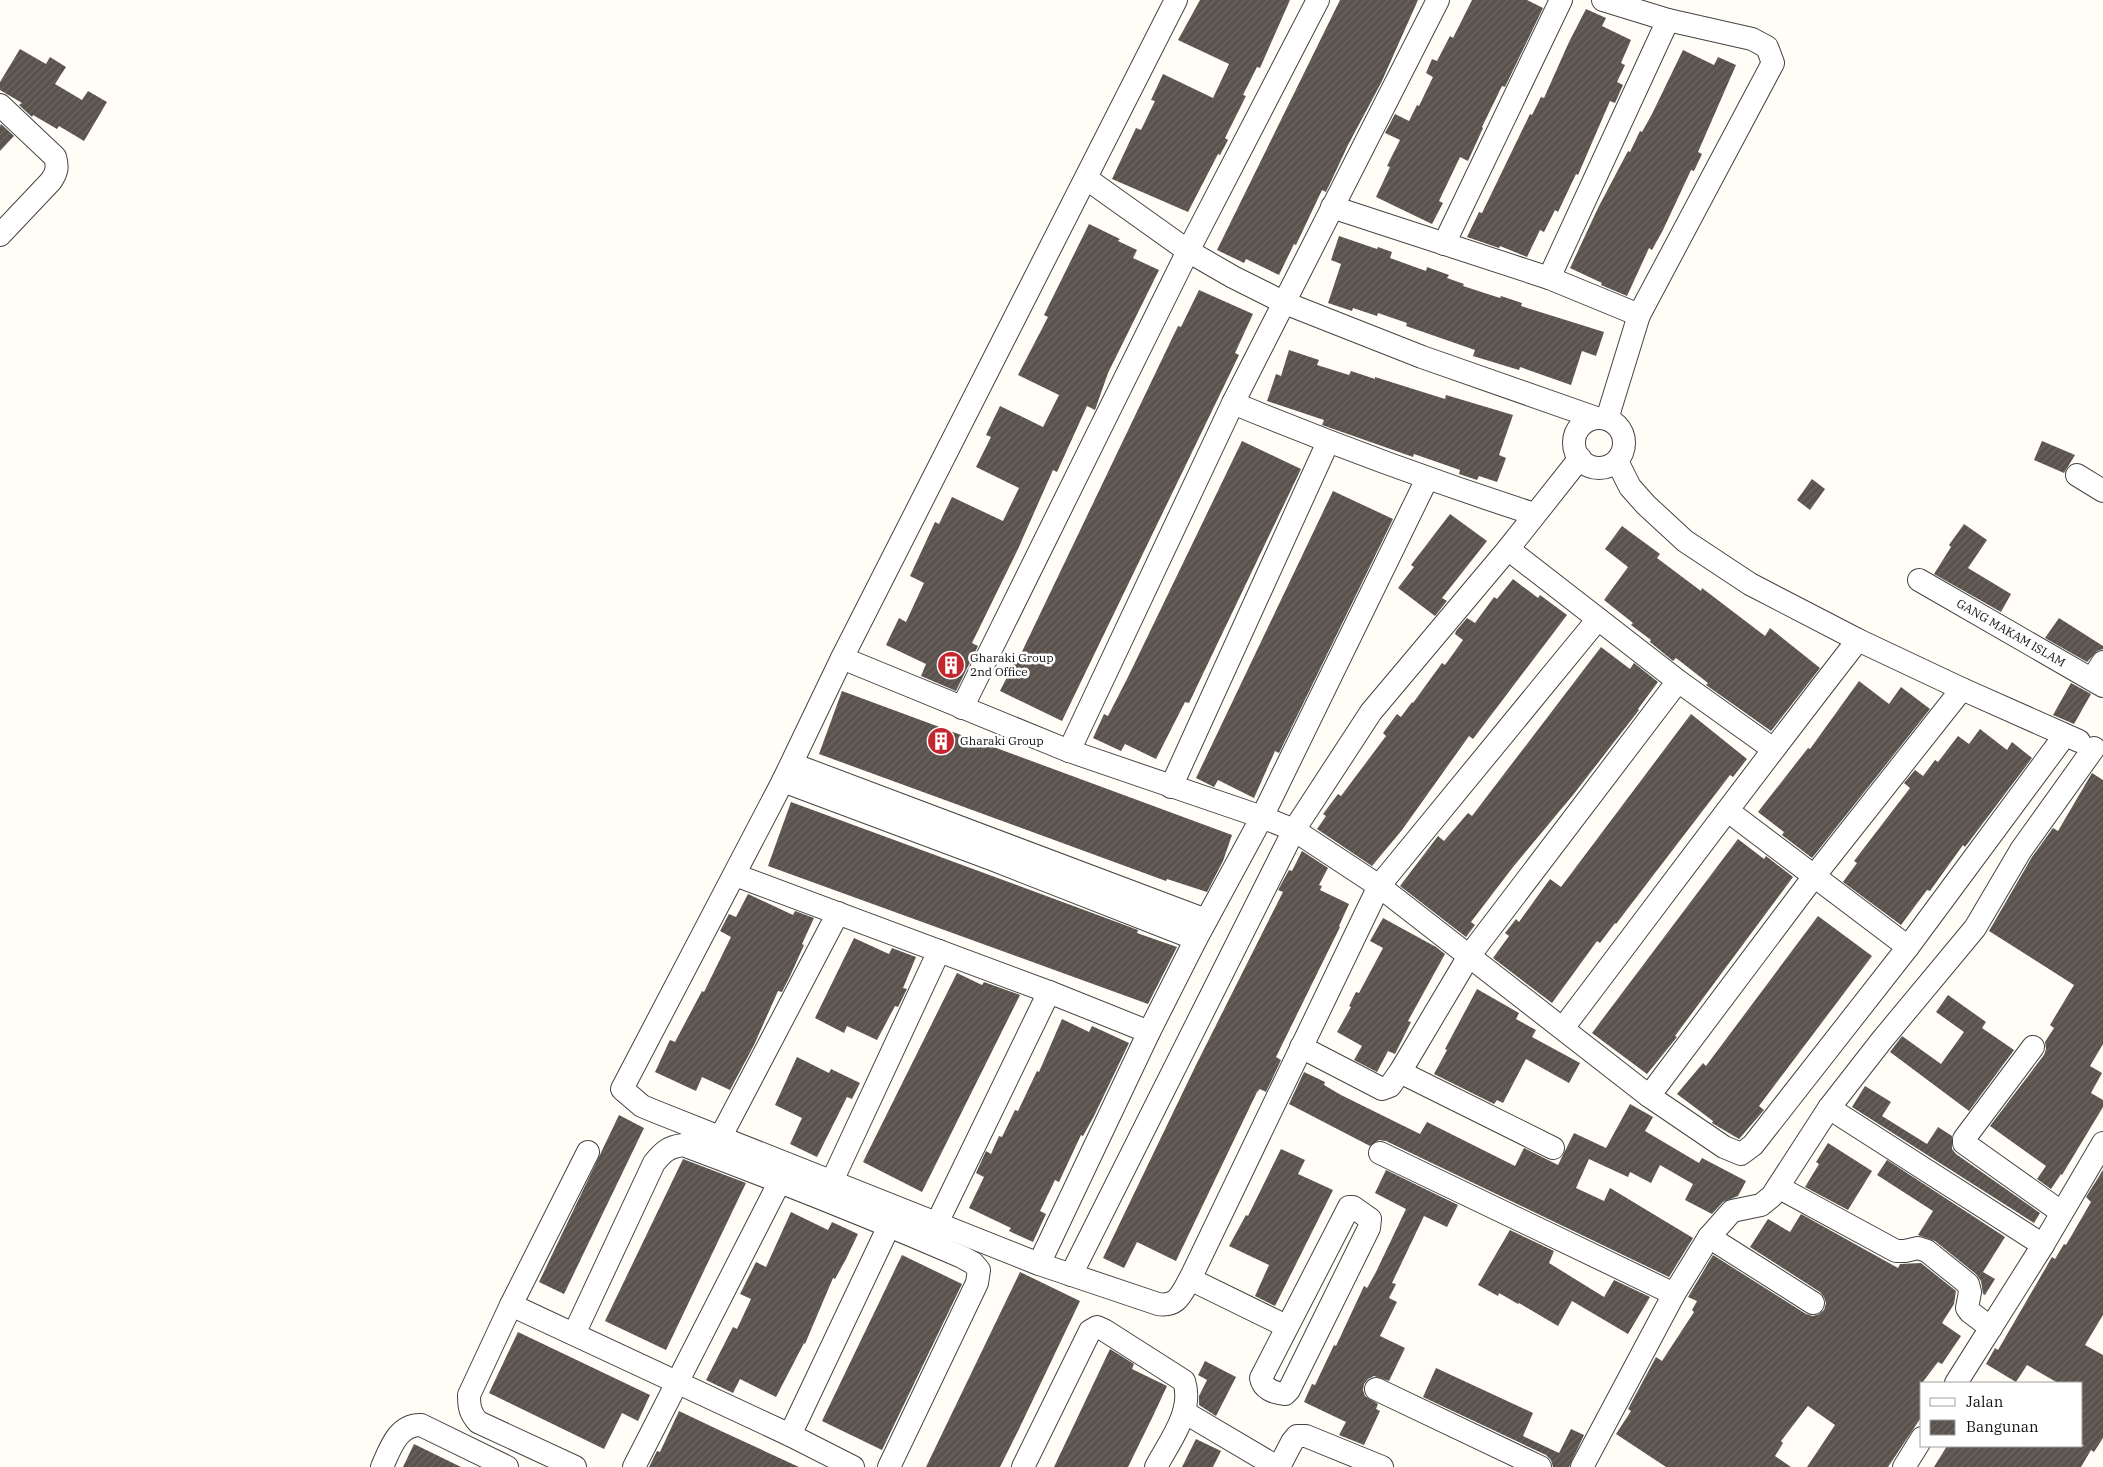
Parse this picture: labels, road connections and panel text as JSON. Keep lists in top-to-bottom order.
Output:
{
  "streets": {
    "street": ["GANG MAKAM ISLAM"]
  },
  "places": {
    "building": ["Gharaki Group 2nd Office", "Gharaki Group"]
  },
  "legend": ["Jalan", "Bangunan"]
}
